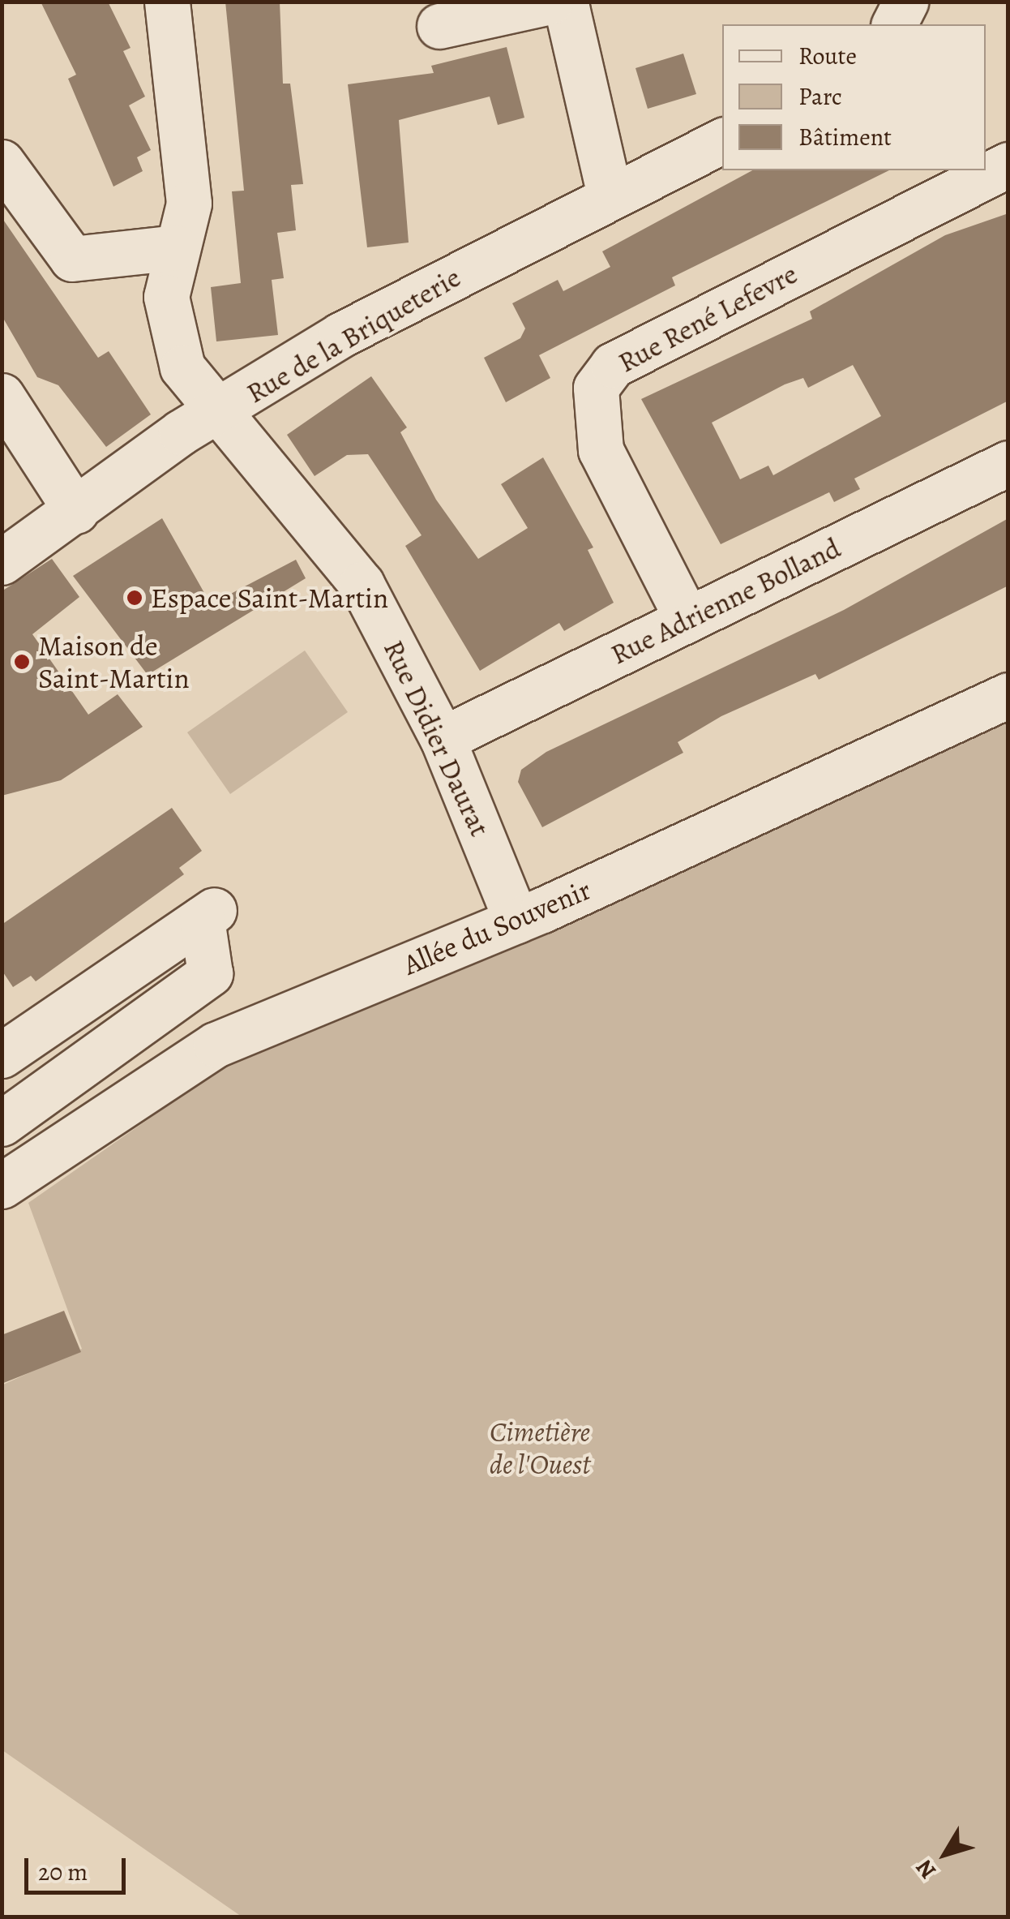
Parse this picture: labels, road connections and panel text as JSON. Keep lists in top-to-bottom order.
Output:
{
  "streets": {
    "street": [
      "Rue René Lefevre",
      "Rue de la Briqueterie",
      "Rue Adrienne Bolland",
      "Rue Didier Daurat",
      "Allée du Souvenir"
    ]
  },
  "crossings": [
    ["Rue René Lefevre", "Rue Adrienne Bolland"],
    ["Rue de la Briqueterie", "Rue Didier Daurat"],
    ["Rue Adrienne Bolland", "Rue Didier Daurat"],
    ["Rue Didier Daurat", "Allée du Souvenir"]
  ],
  "parks": ["Cimetière de l'Ouest"],
  "places": ["Espace Saint-Martin", "Maison de Saint-Martin"],
  "legend": ["Route", "Parc", "Bâtiment"],
  "scale_bar": "20 m",
  "north": "bottom left"
}
